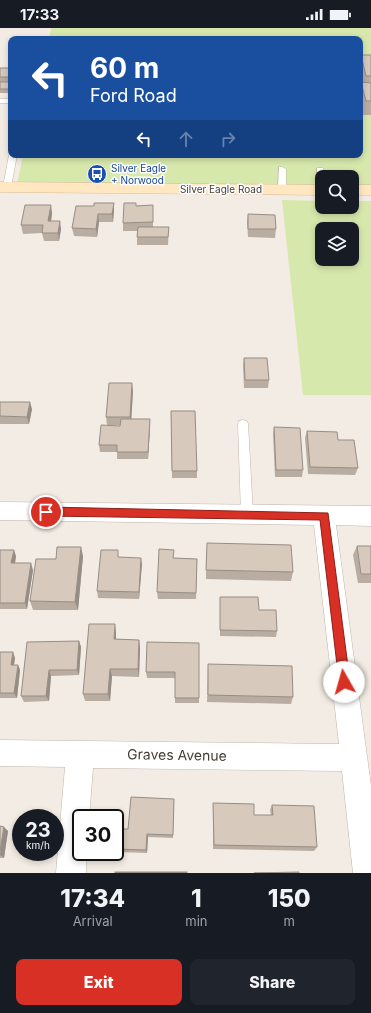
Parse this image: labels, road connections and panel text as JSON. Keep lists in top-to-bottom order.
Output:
{
  "streets": {
    "main road": ["Silver Eagle Road"],
    "street": ["Graves Avenue"]
  },
  "places": {
    "bus stop": ["Silver Eagle + Norwood"]
  },
  "page": {
    "status": "17:33",
    "turn": ["60 m", "Ford Road"],
    "speed": "23 km/h",
    "limit": "30",
    "eta": [
      "17:34",
      "Arrival",
      "1",
      "min",
      "150",
      "m"
    ],
    "buttons": ["Exit", "Share"]
  }
}
